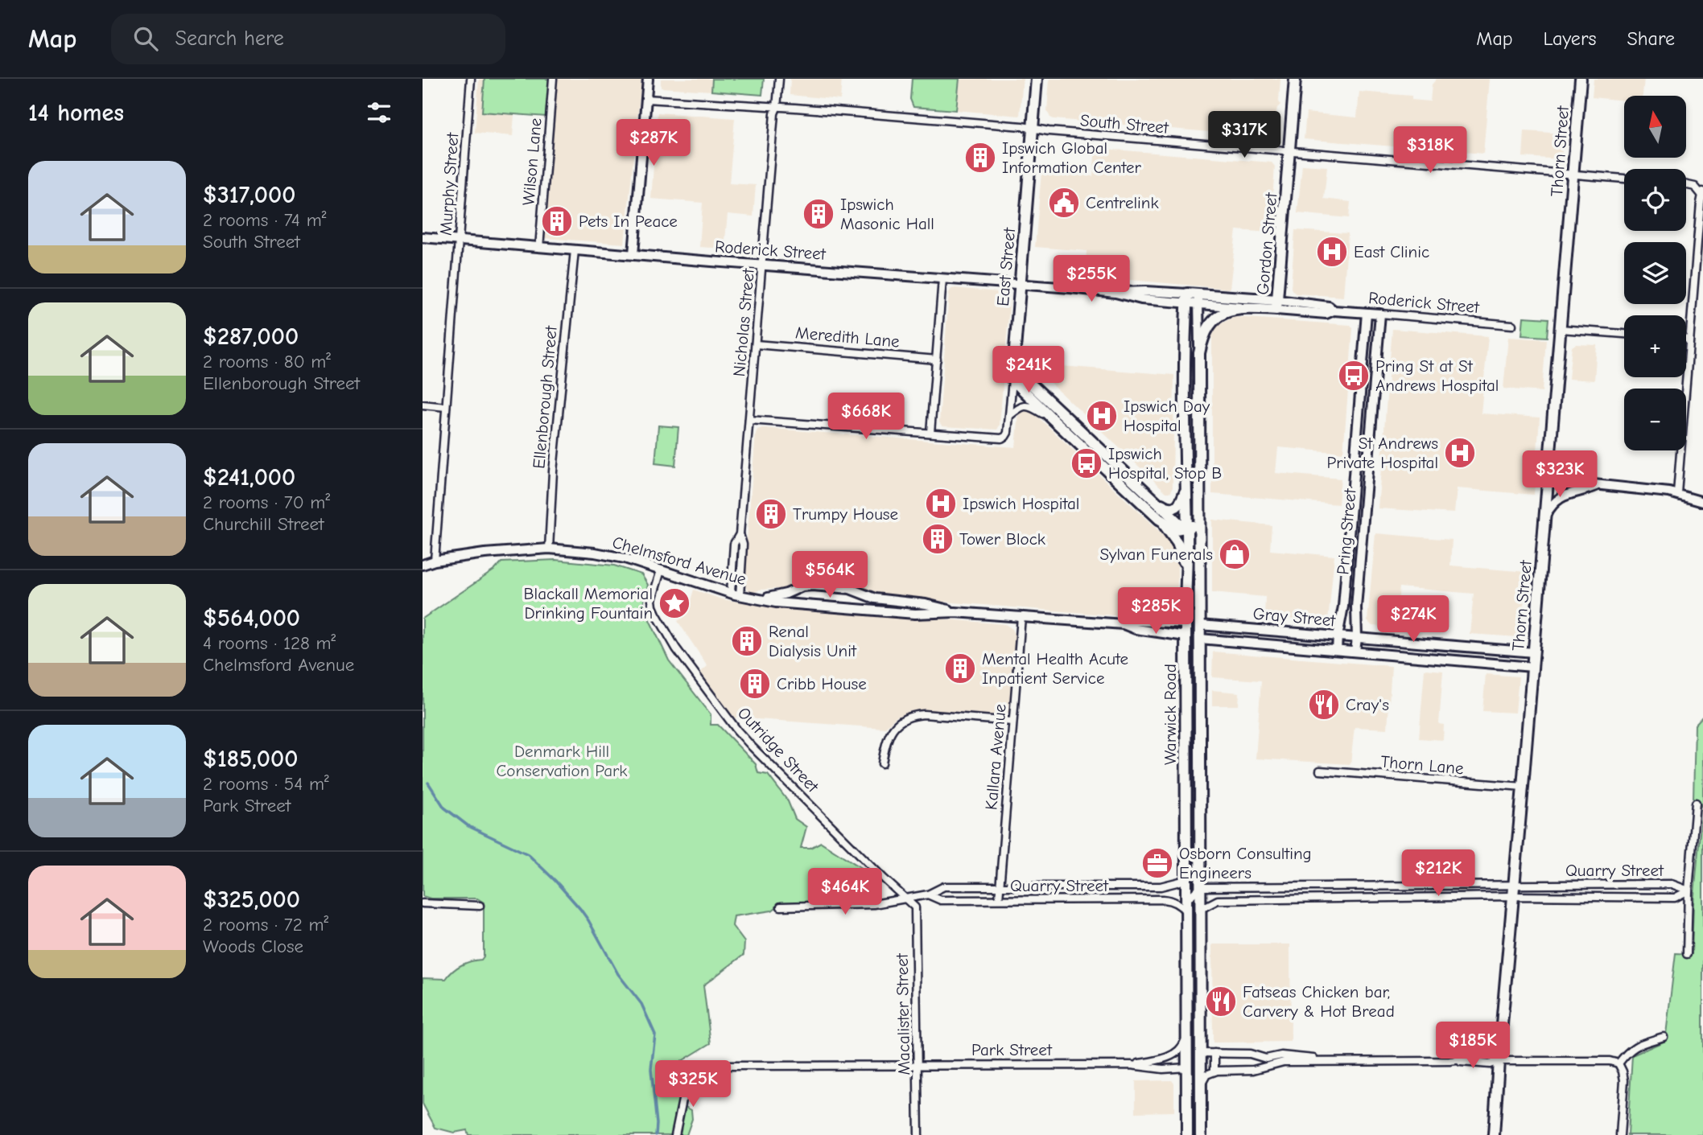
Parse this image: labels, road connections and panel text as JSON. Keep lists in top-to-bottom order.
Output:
{
  "streets": {
    "main road": [
      "Thorn Street",
      "Gordon Street",
      "Roderick Street",
      "East Street",
      "Gray Street",
      "Warwick Road"
    ],
    "street": [
      "South Street",
      "Wilson Lane",
      "Murphy Street",
      "Nicholas Street",
      "Meredith Lane",
      "Ellenborough Street",
      "Pring Street",
      "Chelmsford Avenue",
      "Outridge Street",
      "Kallara Avenue",
      "Thorn Lane",
      "Quarry Street",
      "Macalister Street",
      "Park Street"
    ]
  },
  "crossings": [
    ["South Street", "Thorn Street"],
    ["South Street", "Gordon Street"],
    ["South Street", "East Street"],
    ["South Street", "Nicholas Street"],
    ["Thorn Street", "Gray Street"],
    ["Thorn Street", "Thorn Lane"],
    ["Thorn Street", "Quarry Street"],
    ["Wilson Lane", "Roderick Street"],
    ["Murphy Street", "Roderick Street"],
    ["Murphy Street", "Chelmsford Avenue"],
    ["Gordon Street", "Roderick Street"],
    ["Roderick Street", "East Street"],
    ["Roderick Street", "Nicholas Street"],
    ["Roderick Street", "Ellenborough Street"],
    ["Roderick Street", "Pring Street"],
    ["Roderick Street", "Warwick Road"],
    ["Nicholas Street", "Meredith Lane"],
    ["Nicholas Street", "Chelmsford Avenue"],
    ["Ellenborough Street", "Chelmsford Avenue"],
    ["Pring Street", "Gray Street"],
    ["Chelmsford Avenue", "Gray Street"],
    ["Chelmsford Avenue", "Warwick Road"],
    ["Chelmsford Avenue", "Outridge Street"],
    ["Chelmsford Avenue", "Kallara Avenue"],
    ["Gray Street", "Warwick Road"],
    ["Warwick Road", "Quarry Street"],
    ["Warwick Road", "Park Street"],
    ["Outridge Street", "Quarry Street"],
    ["Outridge Street", "Macalister Street"],
    ["Kallara Avenue", "Quarry Street"],
    ["Quarry Street", "Macalister Street"],
    ["Macalister Street", "Park Street"]
  ],
  "parks": ["Denmark Hill Conservation Park"],
  "places": {
    "building": [
      "Ipswich Global Information Center",
      "Ipswich Masonic Hall",
      "Pets In Peace",
      "Trumpy House",
      "Tower Block",
      "Renal Dialysis Unit",
      "Mental Health Acute Inpatient Service",
      "Cribb House"
    ],
    "public building": ["Centrelink"],
    "hospital": [
      "East Clinic",
      "Ipswich Day Hospital",
      "St Andrews Private Hospital",
      "Ipswich Hospital"
    ],
    "bus stop": ["Pring St at St Andrews Hospital", "Ipswich Hospital, Stop B"],
    "shop": ["Sylvan Funerals"],
    "place": ["Blackall Memorial Drinking Fountain"],
    "restaurant": ["Cray's", "Fatseas Chicken bar, Carvery & Hot Bread"],
    "office": ["Osborn Consulting Engineers"]
  },
  "north": "top",
  "page": {
    "header": "Map",
    "search": "Search here",
    "nav": ["Map", "Layers", "Share"],
    "heading": "14 homes",
    "map_buttons": ["+", "−"],
    "price": [
      "$317K",
      "$287K",
      "$318K",
      "$255K",
      "$241K",
      "$668K",
      "$323K",
      "$564K",
      "$285K",
      "$274K",
      "$212K",
      "$464K",
      "$185K",
      "$325K"
    ],
    "list": [
      {
        "name": "$317,000",
        "note": "2 rooms · 74 m² · South Street"
      },
      {
        "name": "$287,000",
        "note": "2 rooms · 80 m² · Ellenborough Street"
      },
      {
        "name": "$241,000",
        "note": "2 rooms · 70 m² · Churchill Street"
      },
      {
        "name": "$564,000",
        "note": "4 rooms · 128 m² · Chelmsford Avenue"
      },
      {
        "name": "$185,000",
        "note": "2 rooms · 54 m² · Park Street"
      },
      {
        "name": "$325,000",
        "note": "2 rooms · 72 m² · Woods Close"
      }
    ]
  }
}
